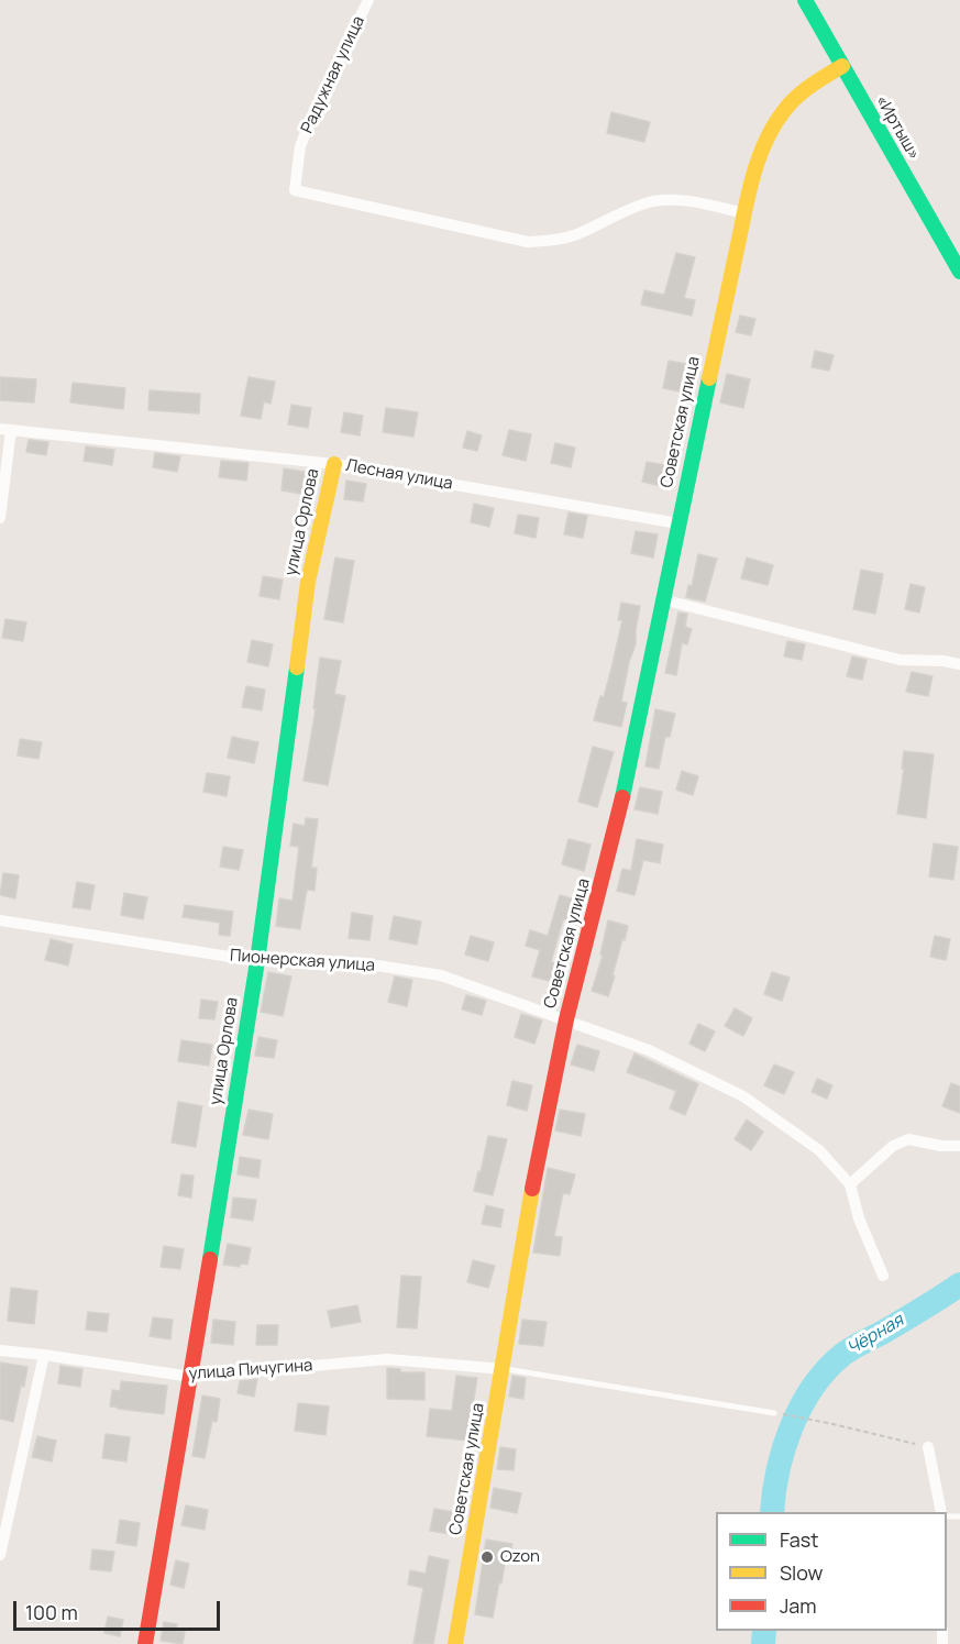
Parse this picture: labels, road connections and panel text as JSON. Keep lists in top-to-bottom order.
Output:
{
  "streets": {
    "main road": ["«Иртыш»", "Советская улица", "улица Орлова"],
    "street": [
      "Радужная улица",
      "Лесная улица",
      "Пионерская улица",
      "улица Пичугина"
    ]
  },
  "crossings": [
    ["Радужная улица", "Советская улица"],
    ["«Иртыш»", "Советская улица"],
    ["Советская улица", "Лесная улица"],
    ["Советская улица", "Пионерская улица"],
    ["Советская улица", "улица Пичугина"],
    ["Лесная улица", "улица Орлова"],
    ["улица Орлова", "Пионерская улица"],
    ["улица Орлова", "улица Пичугина"]
  ],
  "water": ["Чёрная"],
  "places": ["Ozon"],
  "legend": ["Fast", "Slow", "Jam"],
  "scale_bar": "100 m"
}
